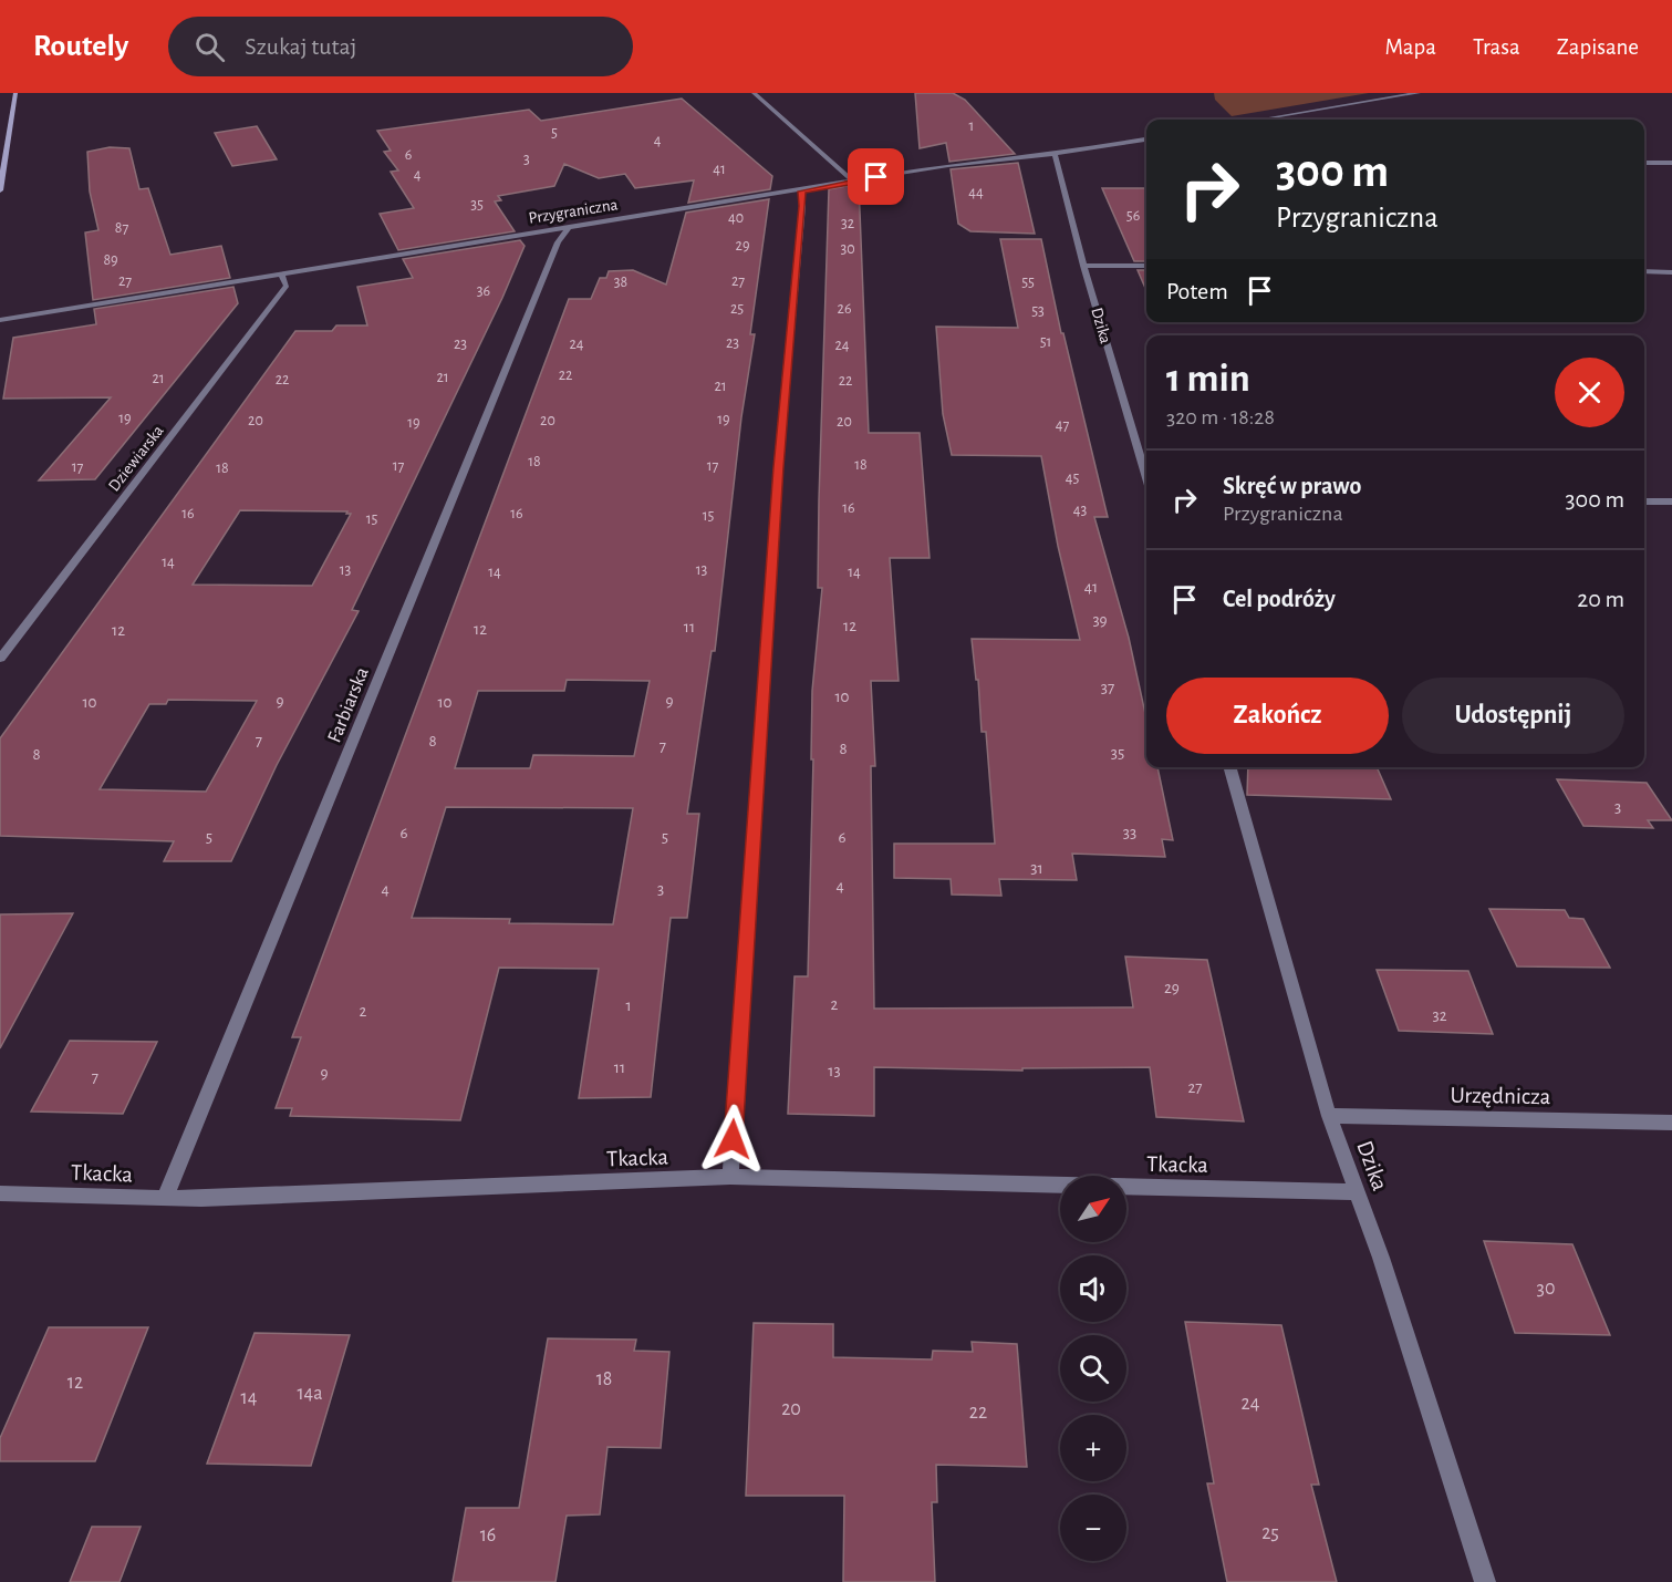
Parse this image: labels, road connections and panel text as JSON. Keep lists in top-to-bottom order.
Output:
{
  "streets": {
    "street": [
      "Przygraniczna",
      "Dzika",
      "Dziewiarska",
      "Farbiarska",
      "Urzędnicza",
      "Tkacka"
    ]
  },
  "crossings": [
    ["Przygraniczna", "Dzika"],
    ["Przygraniczna", "Dziewiarska"],
    ["Przygraniczna", "Farbiarska"],
    ["Dzika", "Urzędnicza"],
    ["Dzika", "Tkacka"],
    ["Farbiarska", "Tkacka"]
  ],
  "house_numbers": [
    "1",
    "5",
    "4",
    "6",
    "3",
    "41",
    "4",
    "44",
    "35",
    "56",
    "40",
    "32",
    "87",
    "29",
    "30",
    "89",
    "27",
    "27",
    "38",
    "55",
    "36",
    "25",
    "26",
    "53",
    "51",
    "23",
    "23",
    "24",
    "24",
    "22",
    "21",
    "21",
    "22",
    "22",
    "21",
    "19",
    "19",
    "20",
    "20",
    "20",
    "19",
    "47",
    "18",
    "18",
    "17",
    "17",
    "17",
    "18",
    "45",
    "16",
    "43",
    "16",
    "16",
    "15",
    "15",
    "14",
    "13",
    "13",
    "14",
    "14",
    "41",
    "39",
    "12",
    "11",
    "12",
    "12",
    "37",
    "10",
    "9",
    "9",
    "10",
    "10",
    "7",
    "8",
    "7",
    "8",
    "35",
    "8",
    "3",
    "6",
    "33",
    "5",
    "5",
    "6",
    "31",
    "4",
    "4",
    "3",
    "29",
    "2",
    "1",
    "2",
    "32",
    "11",
    "13",
    "9",
    "7",
    "27",
    "30",
    "18",
    "12",
    "14a",
    "14",
    "24",
    "20",
    "22",
    "25",
    "16"
  ],
  "north": "top right",
  "page": {
    "header": "Routely",
    "search": "Szukaj tutaj",
    "nav": ["Mapa", "Trasa", "Zapisane"],
    "turn": ["300 m", "Przygraniczna"],
    "then": "Potem",
    "heading": ["1 min", "320 m · 18:28"],
    "list": [
      {
        "name": "Skręć w prawo",
        "note": "Przygraniczna",
        "value": "300 m"
      },
      {
        "name": "Cel podróży",
        "value": "20 m"
      }
    ],
    "buttons": ["Zakończ", "Udostępnij"],
    "map_buttons": ["+", "−"]
  }
}
